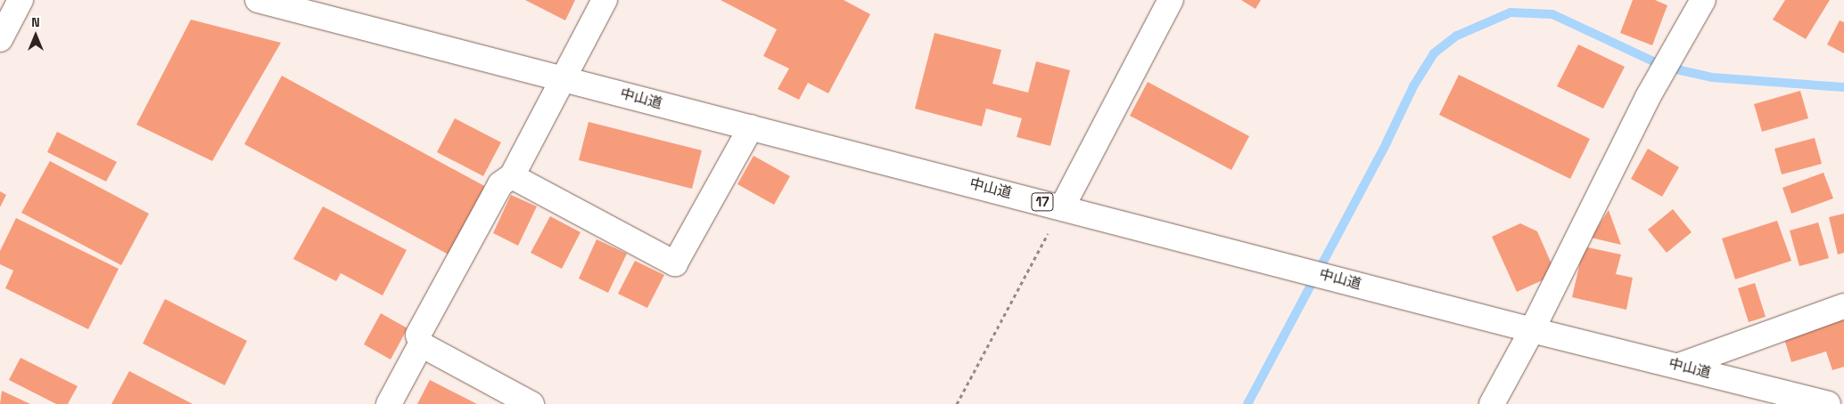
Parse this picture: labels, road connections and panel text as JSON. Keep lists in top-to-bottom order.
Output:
{
  "streets": {
    "main road": ["中山道", "17"]
  },
  "north": "top"
}
